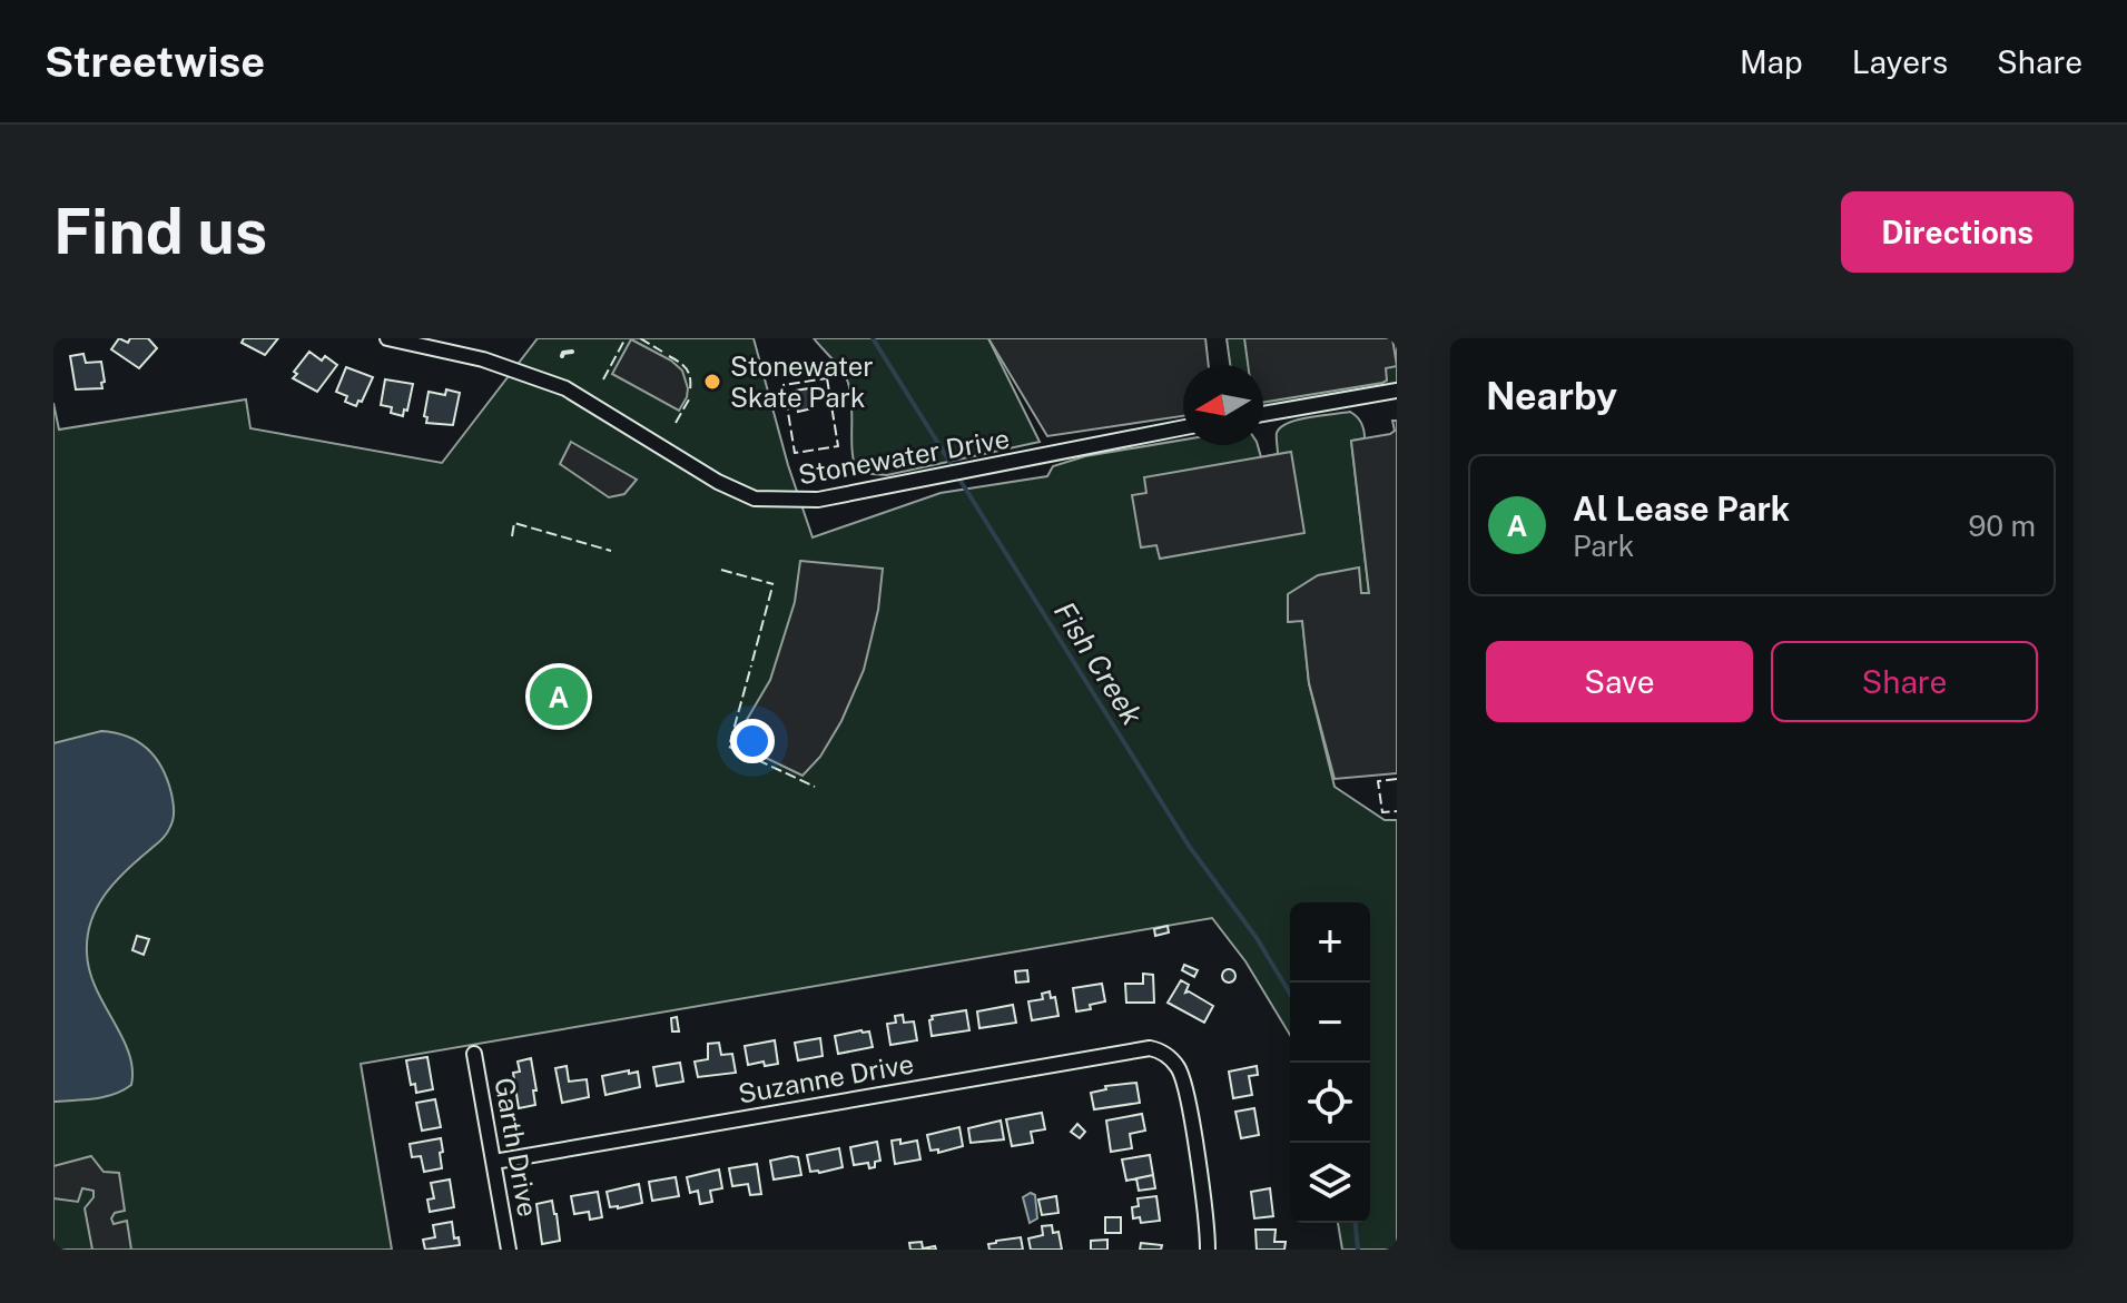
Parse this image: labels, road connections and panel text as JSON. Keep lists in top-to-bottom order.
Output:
{
  "streets": {
    "street": ["Stonewater Drive", "Suzanne Drive", "Garth Drive"]
  },
  "crossings": [
    ["Suzanne Drive", "Garth Drive"]
  ],
  "water": ["Fish Creek"],
  "places": ["Stonewater Skate Park"],
  "north": "left",
  "page": {
    "header": "Streetwise",
    "nav": ["Map", "Layers", "Share"],
    "buttons": [
      "Directions",
      ["Save", "Share"]
    ],
    "title": "Find us",
    "heading": "Nearby",
    "list": [
      {
        "mark": "A",
        "name": "Al Lease Park",
        "note": "Park",
        "value": "90 m"
      }
    ],
    "pins": "A",
    "map_buttons": ["+", "−"]
  }
}
